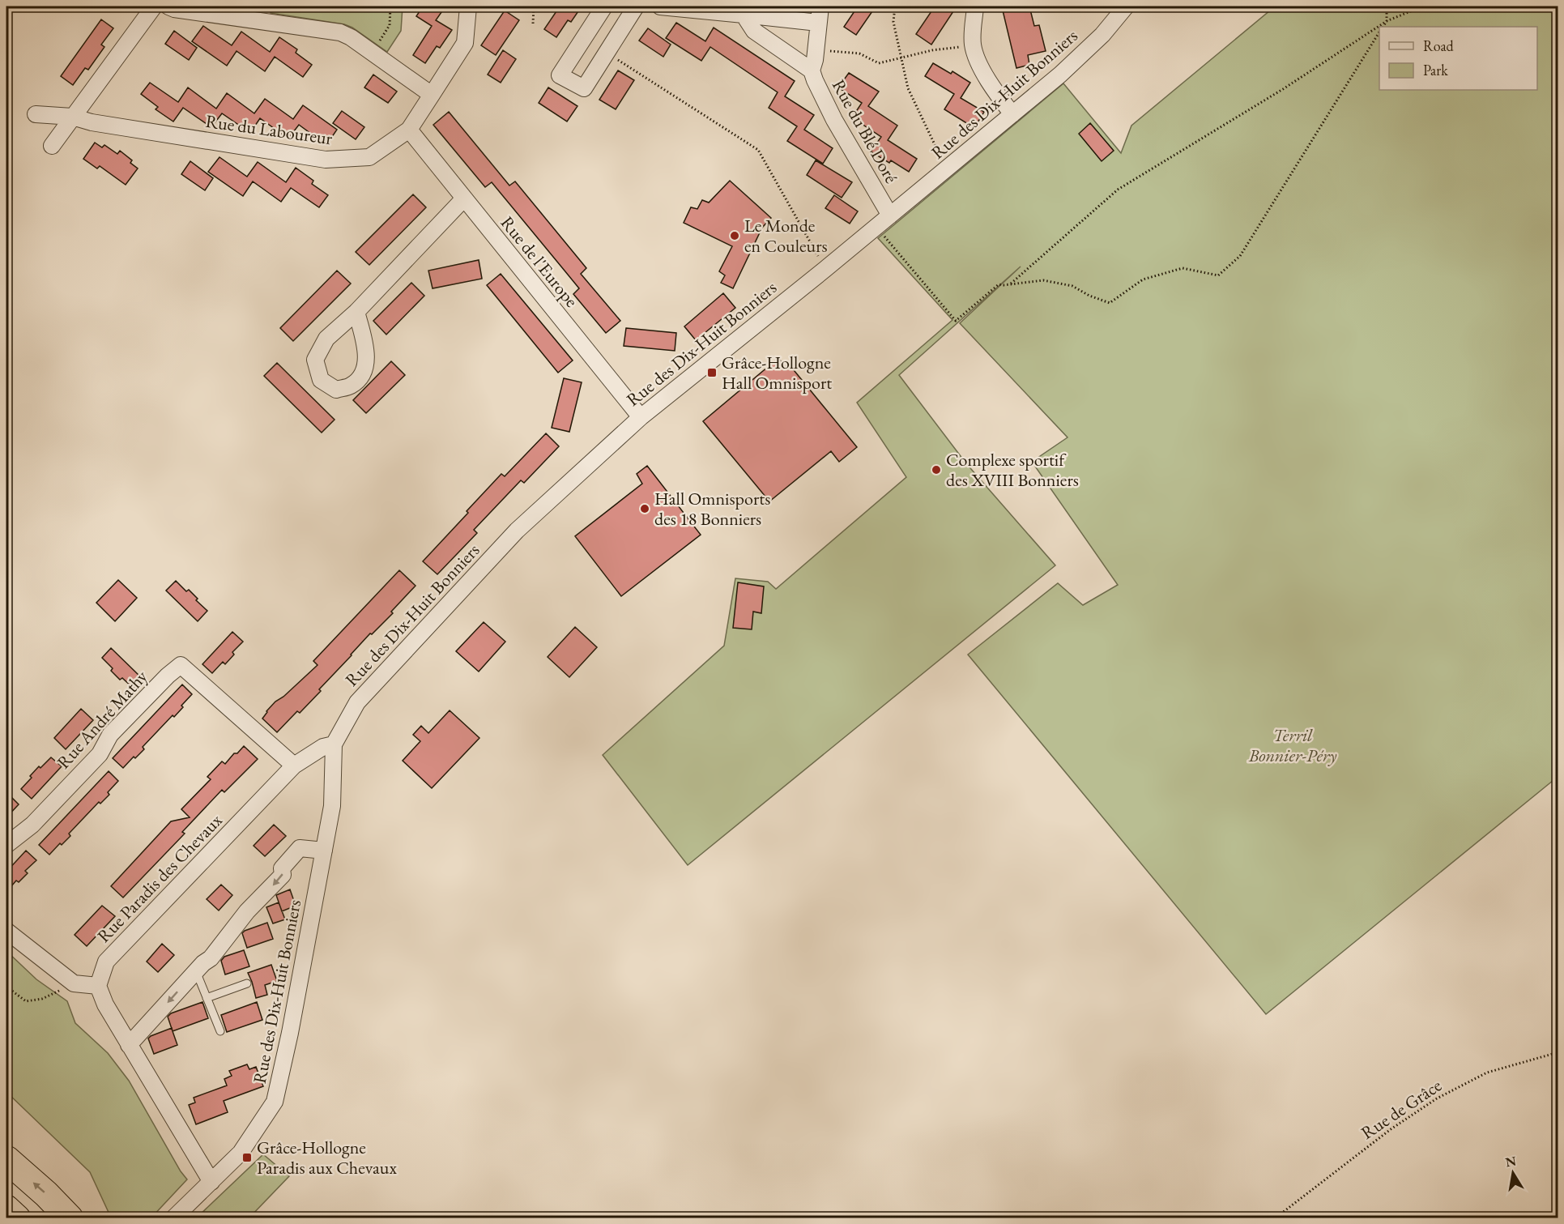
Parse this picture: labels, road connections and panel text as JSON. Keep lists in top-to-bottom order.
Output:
{
  "streets": {
    "street": [
      "Rue des Dix-Huit Bonniers",
      "Rue du Laboureur",
      "Rue du Blé Doré",
      "Rue de l'Europe",
      "Rue André Mathy",
      "Rue Paradis des Chevaux"
    ],
    "path": ["Rue de Grâce"]
  },
  "crossings": [
    ["Rue des Dix-Huit Bonniers", "Rue du Blé Doré"],
    ["Rue des Dix-Huit Bonniers", "Rue de l'Europe"],
    ["Rue du Laboureur", "Rue de l'Europe"],
    ["Rue André Mathy", "Rue Paradis des Chevaux"]
  ],
  "parks": ["Terril Bonnier-Péry"],
  "places": {
    "other": ["Le Monde en Couleurs", "Complexe sportif des XVIII Bonniers", "Hall Omnisports des 18 Bonniers"],
    "transit": ["Grâce-Hollogne Hall Omnisport", "Grâce-Hollogne Paradis aux Chevaux"]
  },
  "legend": ["Road", "Park"],
  "north": "top"
}
